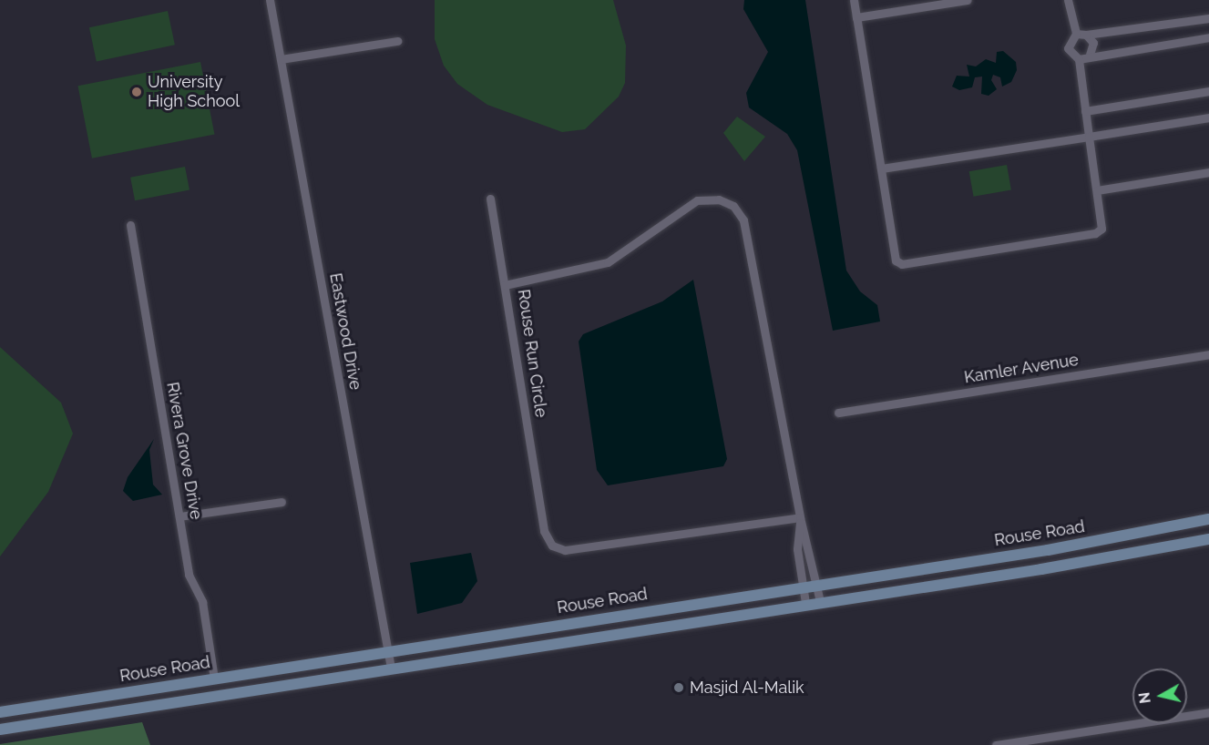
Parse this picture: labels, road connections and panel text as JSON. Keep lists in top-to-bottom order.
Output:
{
  "streets": {
    "street": [
      "Eastwood Drive",
      "Rouse Run Circle",
      "Kamler Avenue",
      "Rivera Grove Drive",
      "Rouse Road"
    ]
  },
  "crossings": [
    ["Eastwood Drive", "Rouse Road"],
    ["Rouse Run Circle", "Rouse Road"],
    ["Rivera Grove Drive", "Rouse Road"]
  ],
  "places": ["University High School", "Masjid Al-Malik"],
  "north": "left"
}
